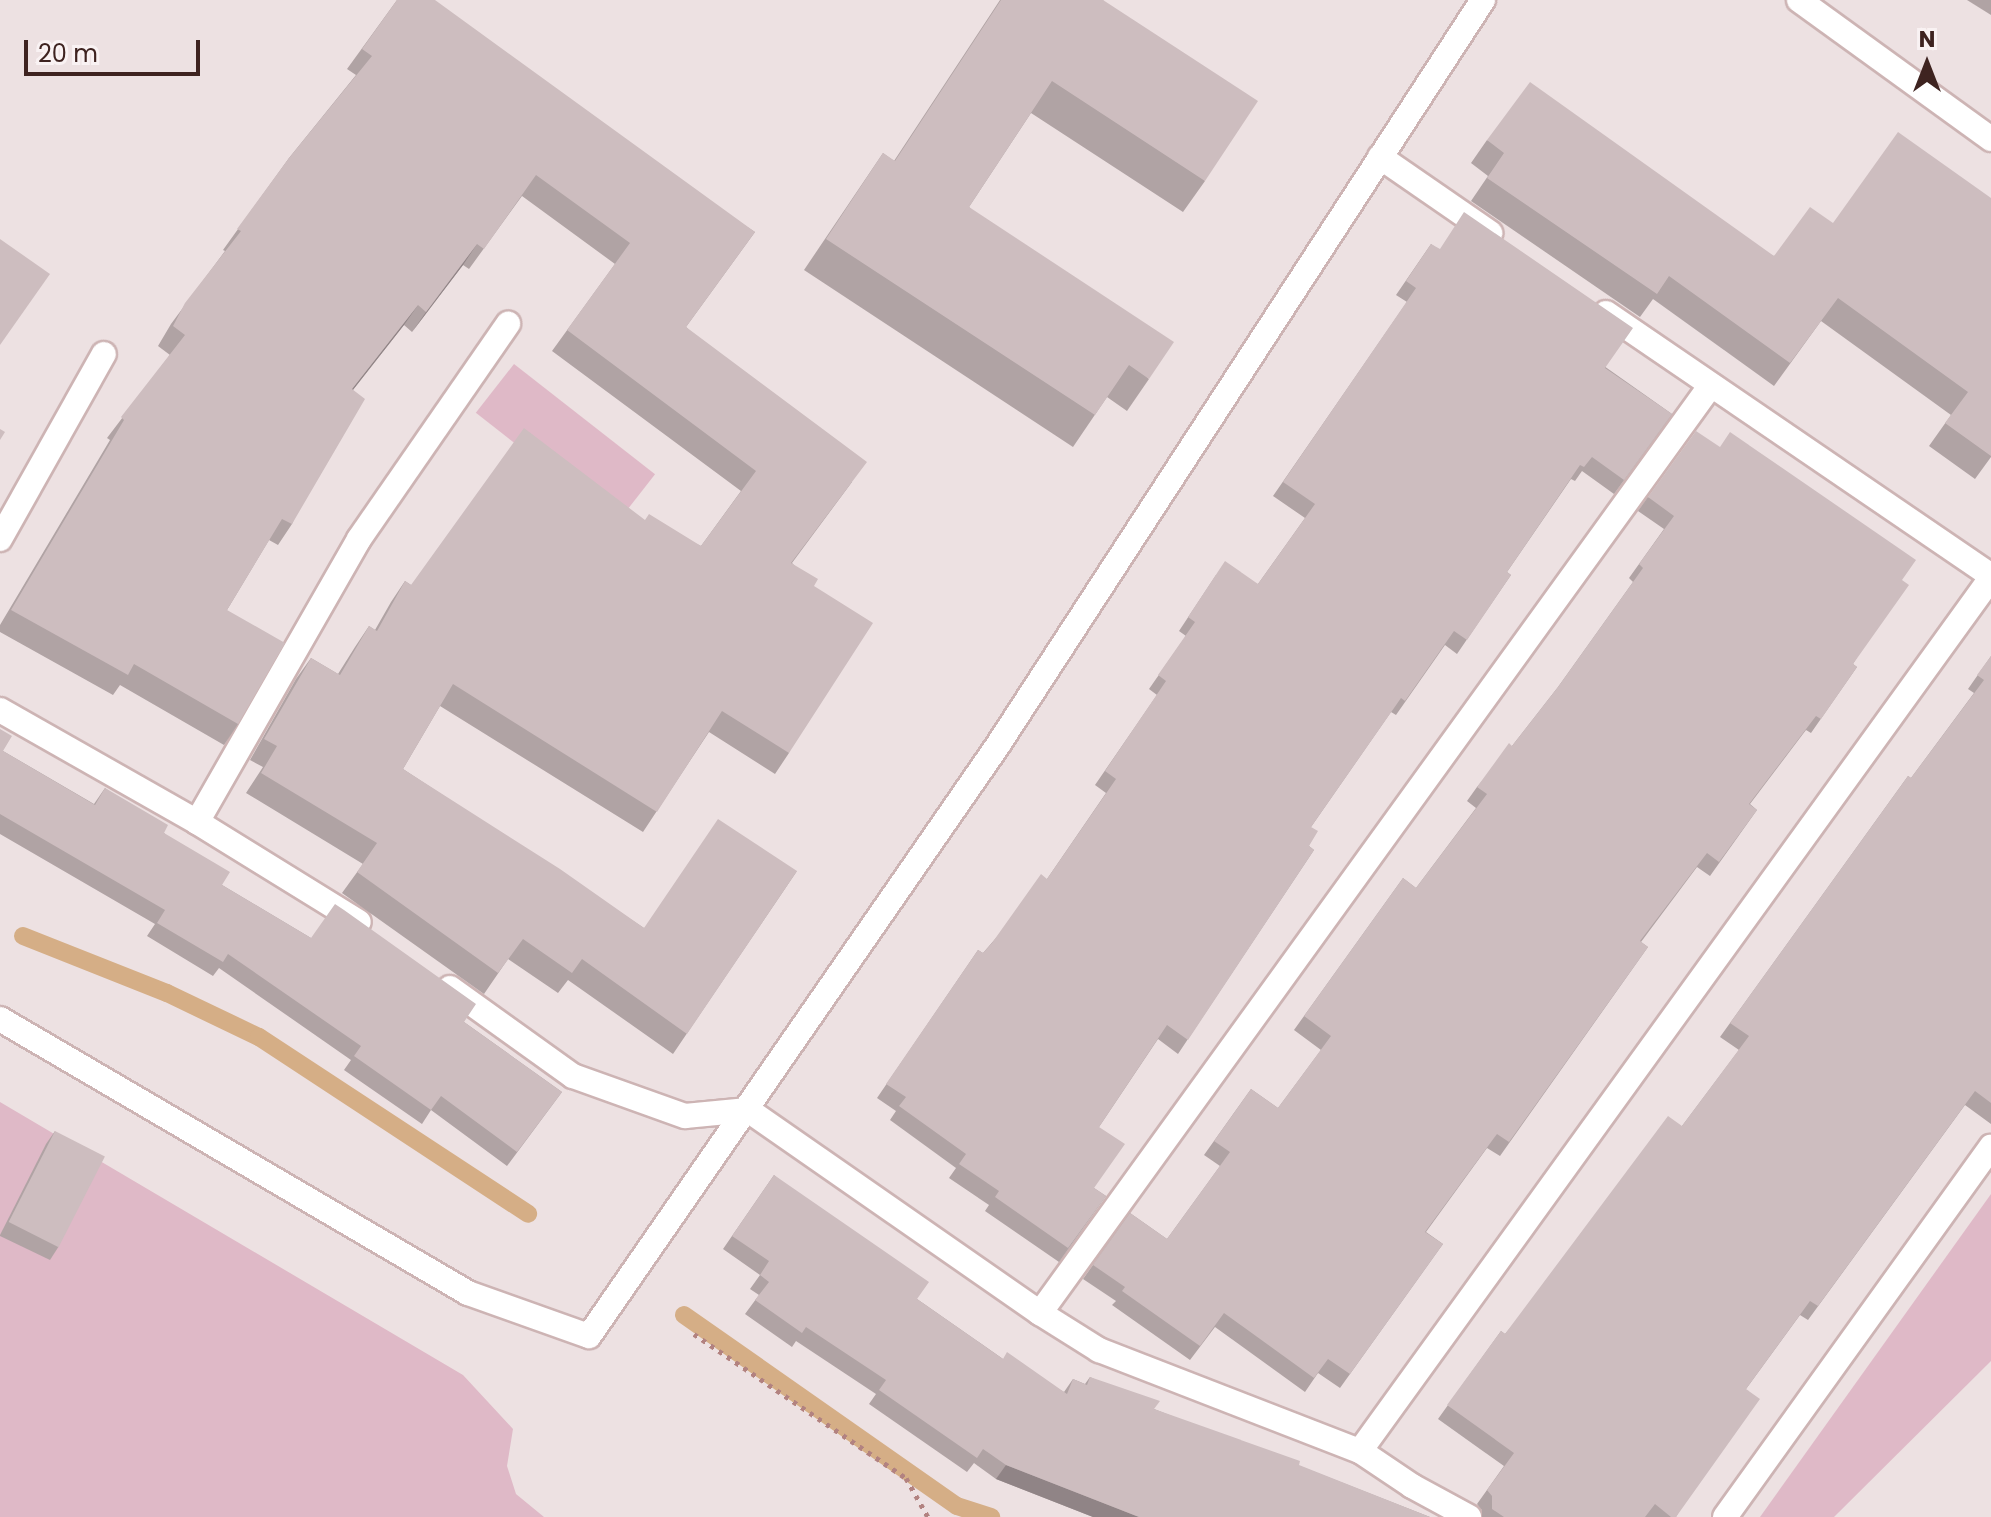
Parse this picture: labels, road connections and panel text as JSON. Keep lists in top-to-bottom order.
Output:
{
  "scale_bar": "20 m",
  "north": "top"
}
